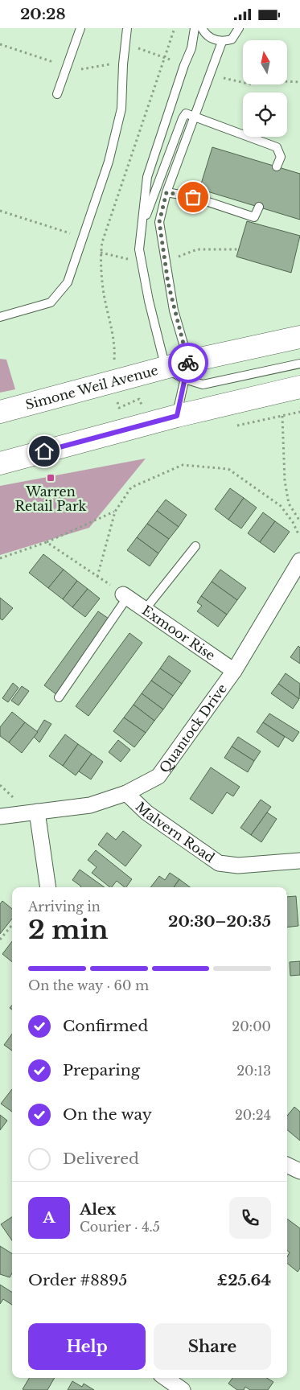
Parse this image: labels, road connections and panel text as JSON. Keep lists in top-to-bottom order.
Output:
{
  "streets": {
    "highway": ["Simone Weil Avenue"],
    "street": ["Exmoor Rise", "Quantock Drive", "Malvern Road"]
  },
  "crossings": [
    ["Exmoor Rise", "Quantock Drive"],
    ["Quantock Drive", "Malvern Road"]
  ],
  "places": {
    "transit": ["Warren Retail Park"]
  },
  "north": "top",
  "page": {
    "status": "20:28",
    "heading": ["2 min", "Arriving in", "20:30–20:35"],
    "panel": [
      "Alex",
      "Courier · 4.5",
      "Order #8895",
      "£25.64"
    ],
    "bar": "On the way · 60 m",
    "list": [
      ["Confirmed", "20:00"],
      ["Preparing", "20:13"],
      ["On the way", "20:24"],
      "Delivered"
    ],
    "round": "A",
    "buttons": ["Help", "Share"]
  }
}
